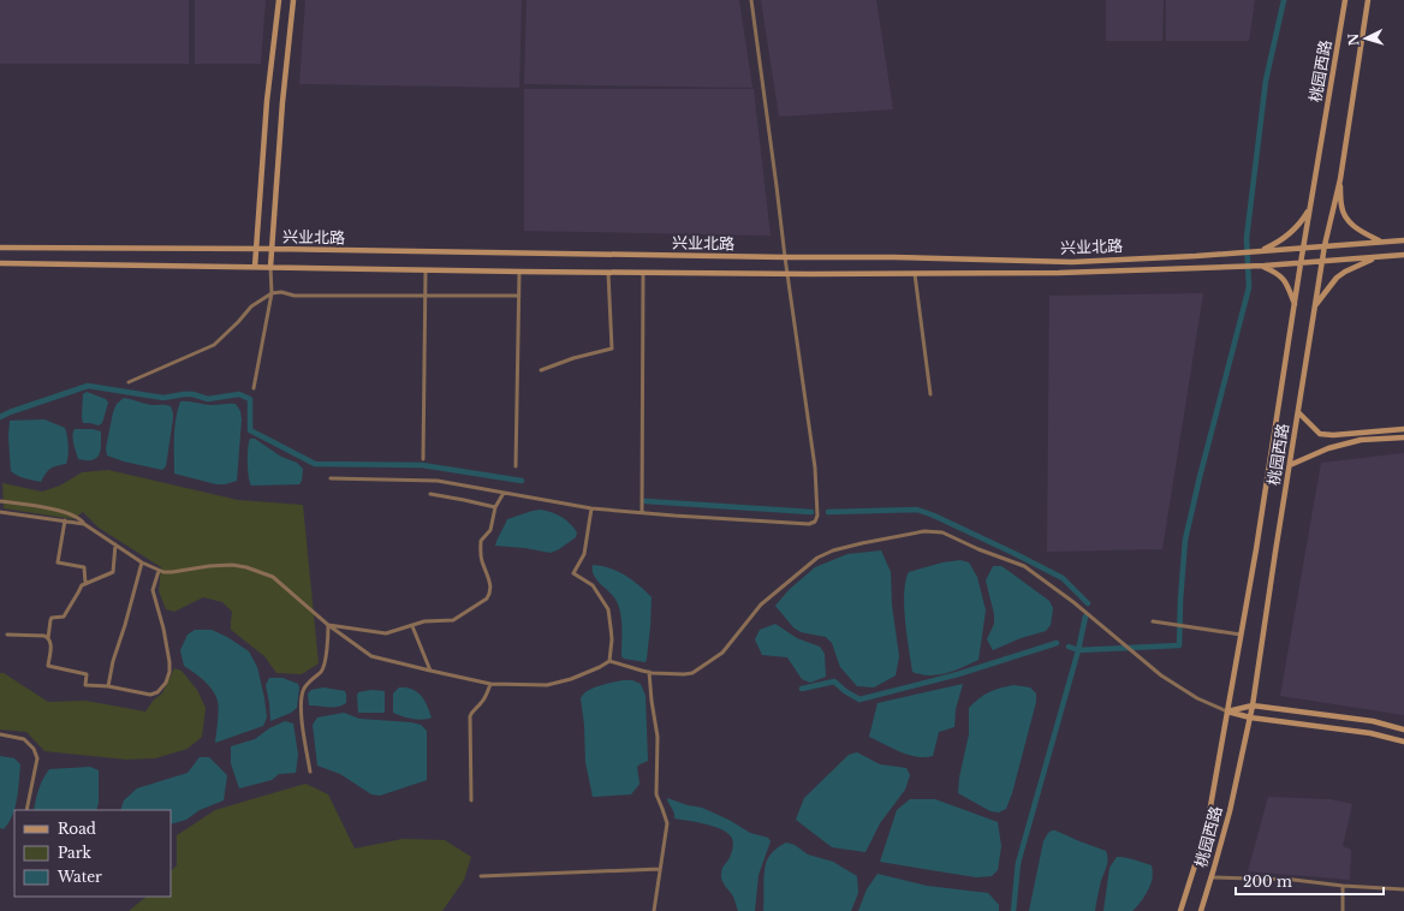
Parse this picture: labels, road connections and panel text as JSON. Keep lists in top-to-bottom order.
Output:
{
  "streets": {
    "main road": ["桃园西路", "兴业北路"]
  },
  "crossings": [
    ["桃园西路", "兴业北路"]
  ],
  "legend": ["Road", "Park", "Water"],
  "scale_bar": "200 m",
  "north": "left"
}
